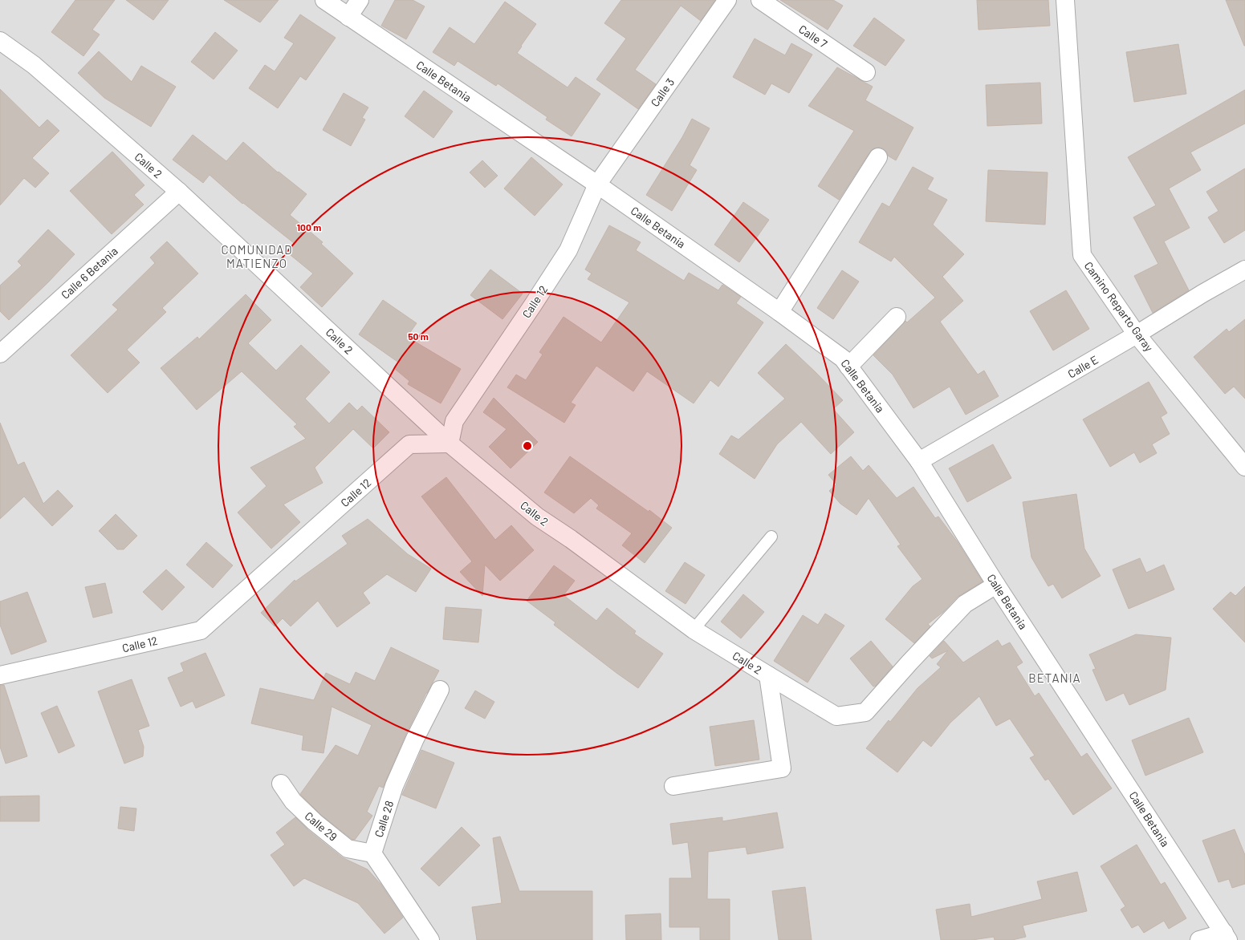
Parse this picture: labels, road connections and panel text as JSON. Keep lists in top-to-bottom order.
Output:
{
  "streets": {
    "street": [
      "Calle 7",
      "Calle Betania",
      "Calle 3",
      "Calle 2",
      "Calle 6 Betania",
      "Calle 12",
      "Camino Reparto Garay",
      "Calle E",
      "Calle 28",
      "Calle 29"
    ]
  },
  "crossings": [
    ["Calle Betania", "Calle 3"],
    ["Calle Betania", "Calle 2"],
    ["Calle Betania", "Calle 12"],
    ["Calle Betania", "Calle E"],
    ["Calle 3", "Calle 12"],
    ["Calle 2", "Calle 6 Betania"],
    ["Calle 2", "Calle 12"],
    ["Camino Reparto Garay", "Calle E"],
    ["Calle 28", "Calle 29"]
  ],
  "districts": ["COMUNIDAD MATIENZO", "BETANIA"],
  "rings": ["100 m", "50 m"]
}
